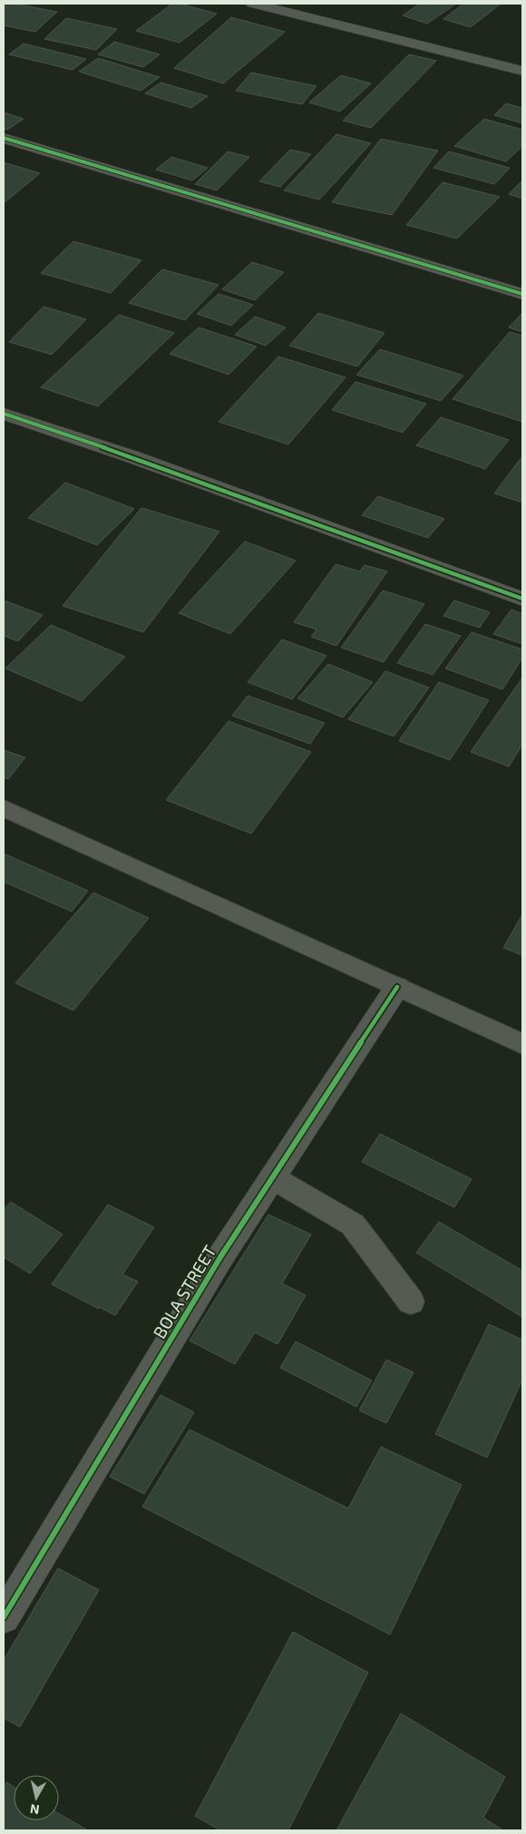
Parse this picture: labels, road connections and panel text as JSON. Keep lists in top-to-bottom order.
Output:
{
  "streets": {
    "street": ["BOLA STREET"]
  },
  "north": "bottom"
}
